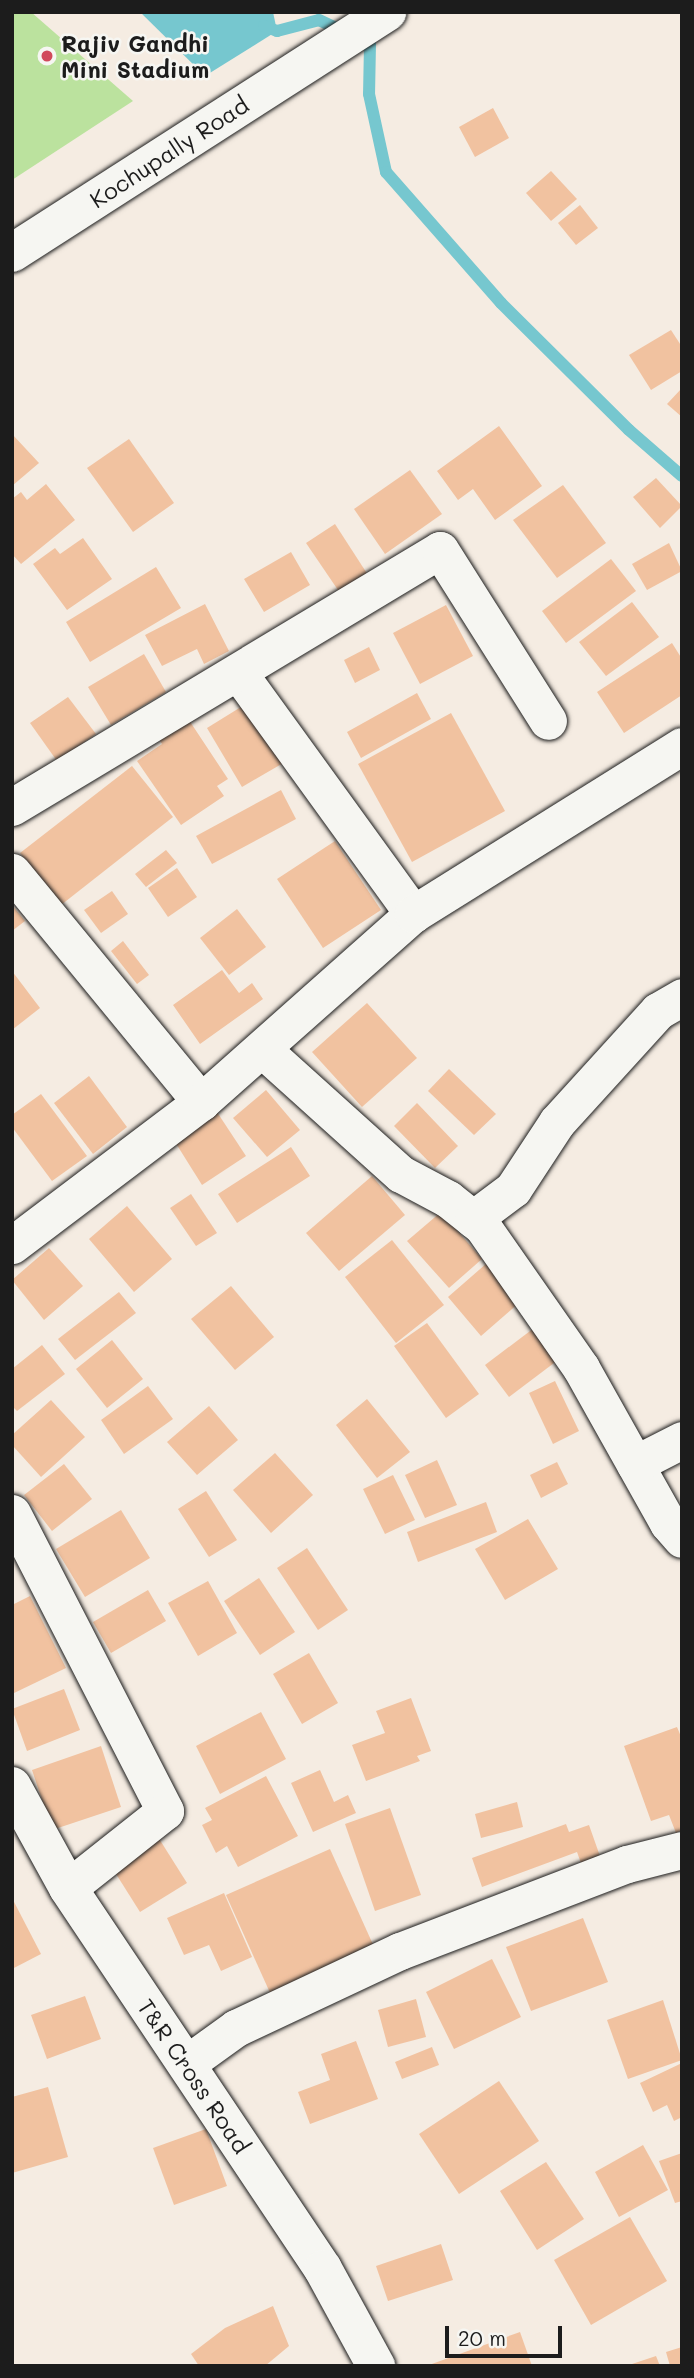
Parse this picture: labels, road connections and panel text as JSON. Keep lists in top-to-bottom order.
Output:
{
  "streets": {
    "street": ["Kochupally Road", "T&R Cross Road"]
  },
  "places": ["Rajiv Gandhi Mini Stadium"],
  "scale_bar": "20 m"
}
